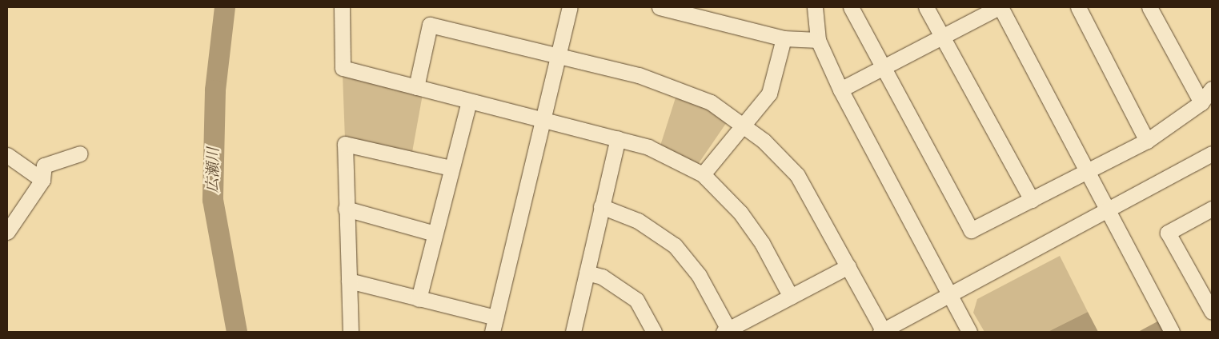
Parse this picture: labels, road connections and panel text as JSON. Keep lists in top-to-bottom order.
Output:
{
  "water": ["広瀬川"]
}
